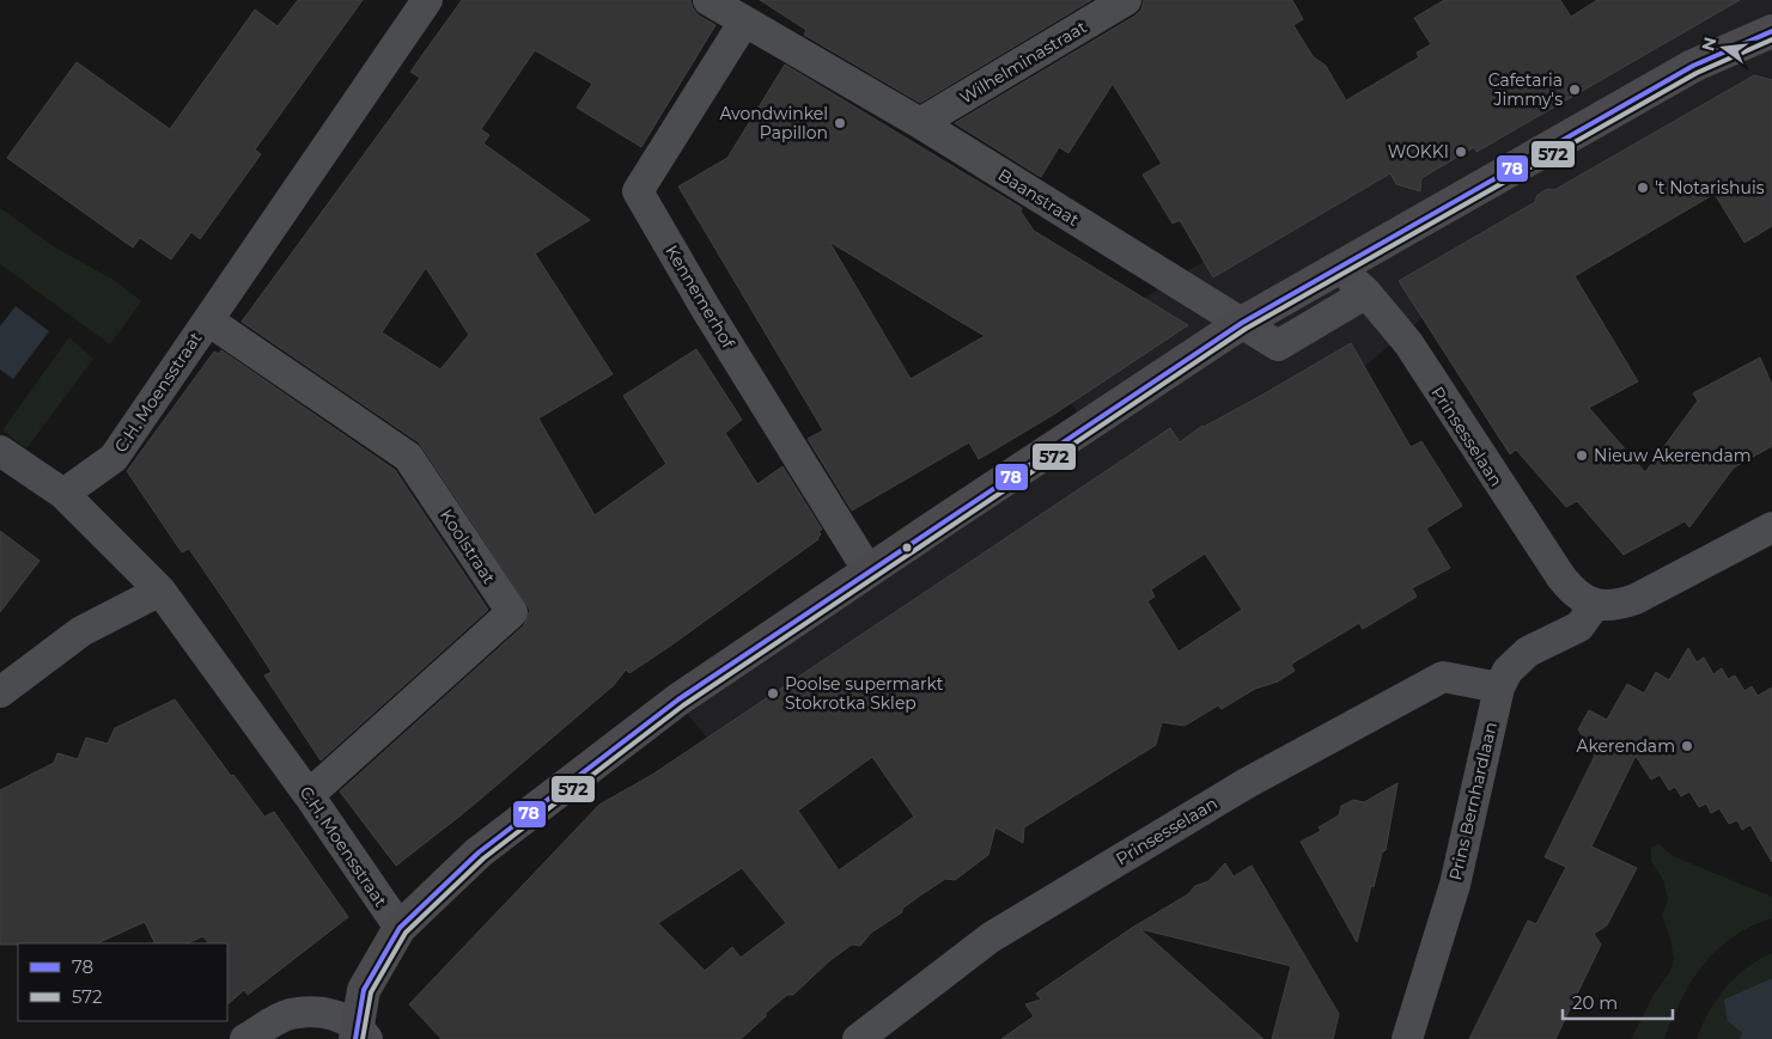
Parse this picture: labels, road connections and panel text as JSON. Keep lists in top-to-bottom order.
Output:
{
  "streets": {
    "street": [
      "Wilhelminastraat",
      "Baanstraat",
      "Kennemerhof",
      "C.H. Moensstraat",
      "Prinsesselaan",
      "Koolstraat",
      "Prins Bernhardlaan"
    ]
  },
  "crossings": [
    ["Wilhelminastraat", "Baanstraat"],
    ["Baanstraat", "Kennemerhof"],
    ["Baanstraat", "Prinsesselaan"],
    ["C.H. Moensstraat", "Koolstraat"],
    ["Prinsesselaan", "Prins Bernhardlaan"]
  ],
  "places": [
    "Cafetaria Jimmy's",
    "Avondwinkel Papillon",
    "WOKKI",
    "'t Notarishuis",
    "Nieuw Akerendam",
    "Poolse supermarkt Stokrotka Sklep",
    "Akerendam"
  ],
  "lines": ["transit line 78", "transit line 572"],
  "legend": ["78", "572"],
  "scale_bar": "20 m",
  "north": "left"
}
